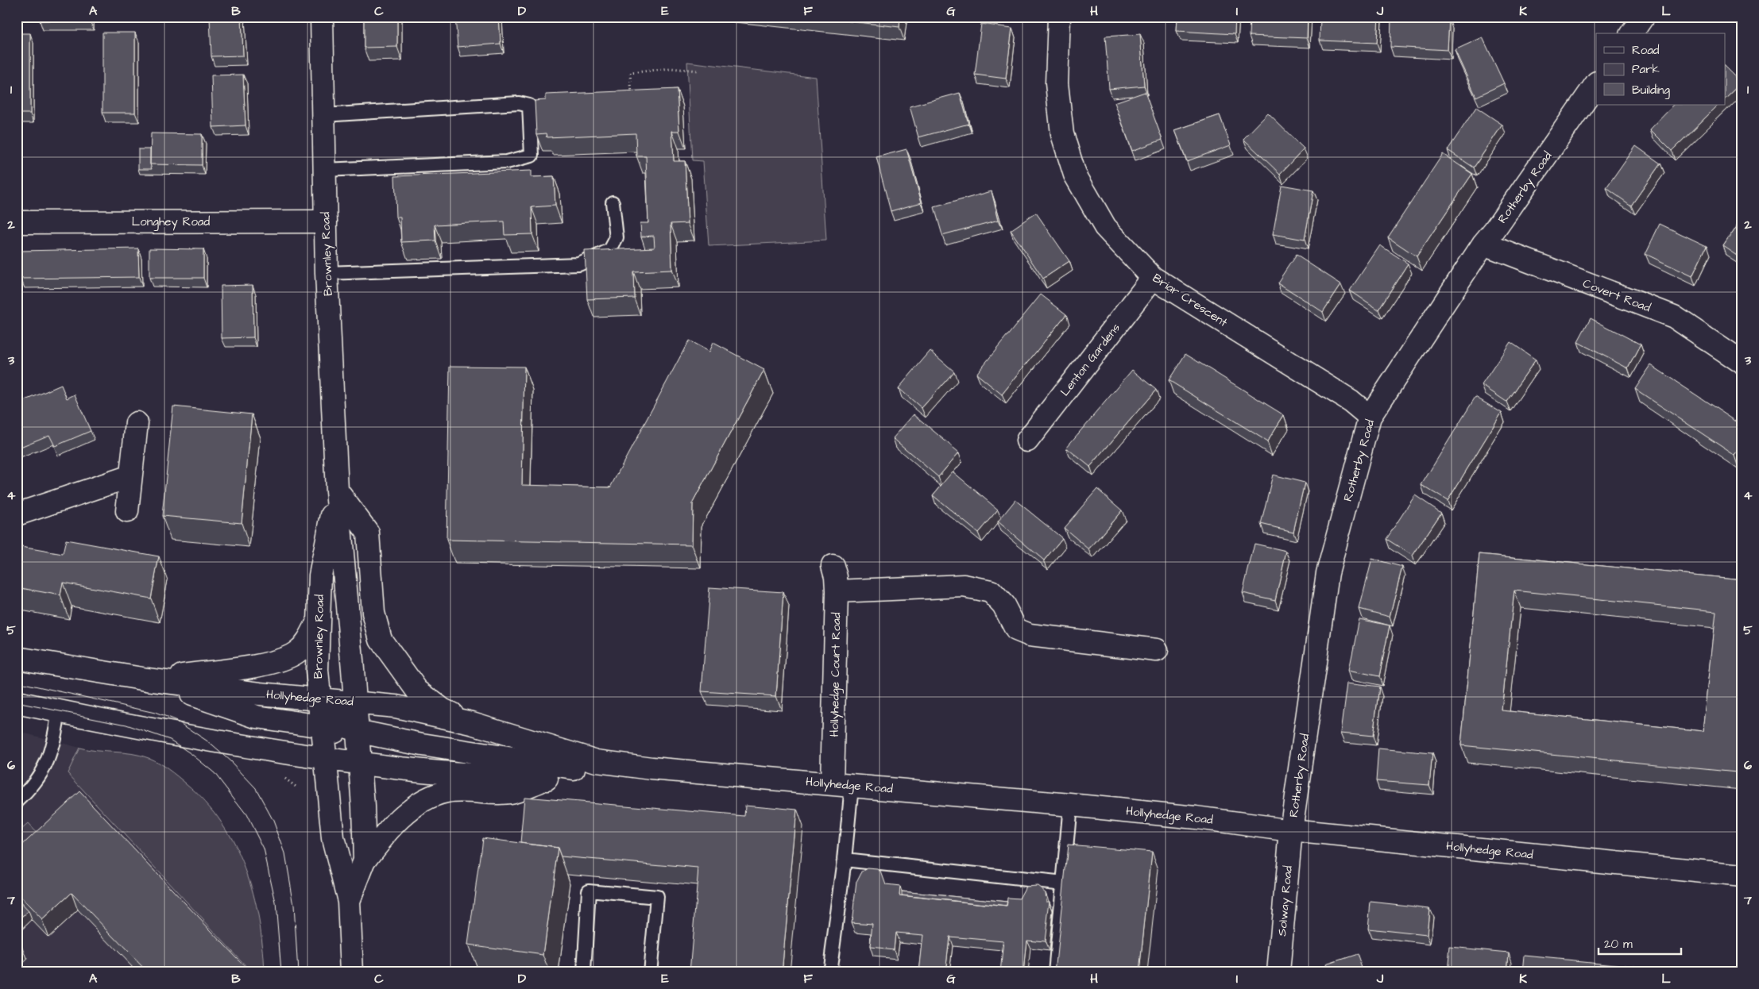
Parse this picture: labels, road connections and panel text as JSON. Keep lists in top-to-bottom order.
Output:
{
  "streets": {
    "street": [
      "Rotherby Road",
      "Longhey Road",
      "Brownley Road",
      "Covert Road",
      "Briar Crescent",
      "Lenton Gardens",
      "Hollyhedge Court Road",
      "Hollyhedge Road",
      "Solway Road"
    ]
  },
  "crossings": [
    ["Rotherby Road", "Covert Road"],
    ["Rotherby Road", "Briar Crescent"],
    ["Rotherby Road", "Hollyhedge Road"],
    ["Rotherby Road", "Solway Road"],
    ["Longhey Road", "Brownley Road"],
    ["Brownley Road", "Hollyhedge Road"],
    ["Briar Crescent", "Lenton Gardens"],
    ["Hollyhedge Court Road", "Hollyhedge Road"],
    ["Hollyhedge Road", "Solway Road"]
  ],
  "legend": ["Road", "Park", "Building"],
  "scale_bar": "20 m",
  "grid": {
    "columns": [
      "A",
      "B",
      "C",
      "D",
      "E",
      "F",
      "G",
      "H",
      "I",
      "J",
      "K",
      "L"
    ],
    "rows": [
      "1",
      "2",
      "3",
      "4",
      "5",
      "6",
      "7"
    ]
  }
}
